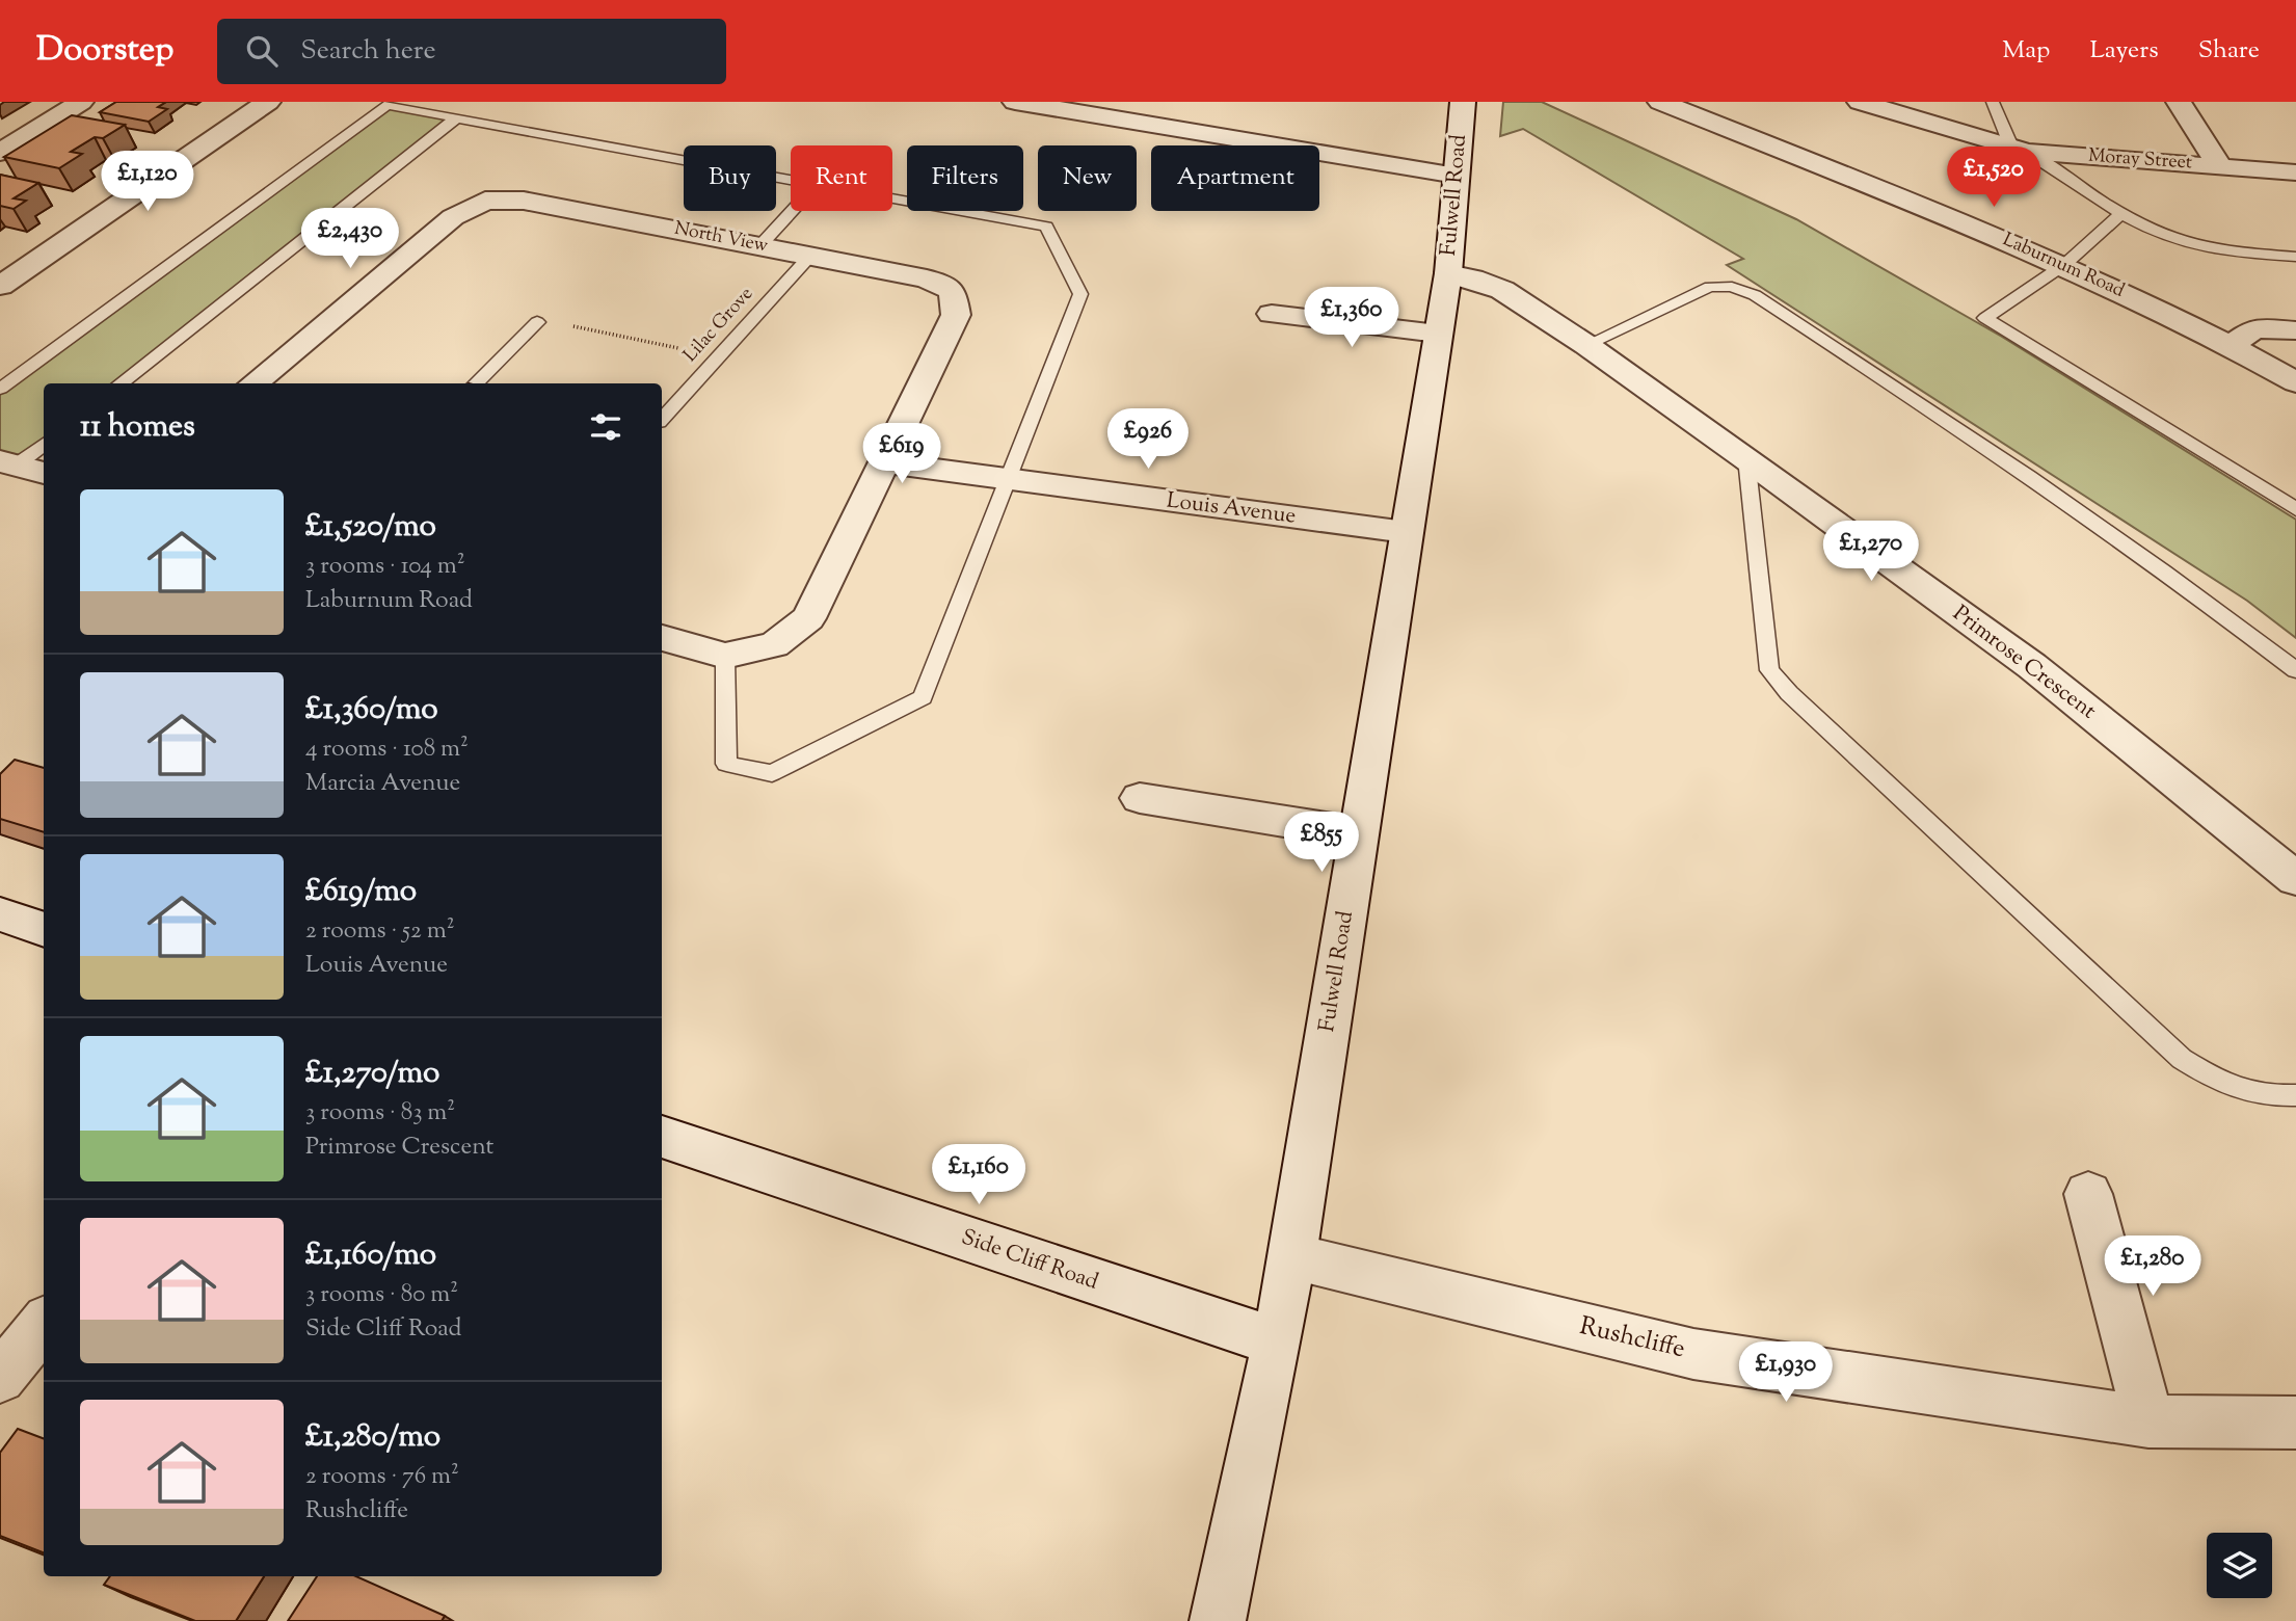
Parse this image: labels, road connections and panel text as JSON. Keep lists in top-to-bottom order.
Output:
{
  "streets": {
    "street": [
      "Moray Street",
      "Fulwell Road",
      "North View",
      "Laburnum Road",
      "Louis Avenue",
      "Primrose Crescent",
      "Side Cliff Road",
      "Rushcliffe"
    ],
    "lane": ["Lilac Grove"]
  },
  "crossings": [
    ["Fulwell Road", "Louis Avenue"],
    ["Fulwell Road", "Primrose Crescent"],
    ["Fulwell Road", "Side Cliff Road"],
    ["Fulwell Road", "Rushcliffe"],
    ["North View", "Lilac Grove"],
    ["North View", "Louis Avenue"]
  ],
  "page": {
    "header": "Doorstep",
    "search": "Search here",
    "nav": ["Map", "Layers", "Share"],
    "chip": [
      "Buy",
      "Rent",
      "Filters",
      "New",
      "Apartment"
    ],
    "price": [
      "£1,520",
      "£1,120",
      "£2,430",
      "£1,360",
      "£926",
      "£619",
      "£1,270",
      "£855",
      "£1,160",
      "£1,280",
      "£1,930"
    ],
    "heading": "11 homes",
    "list": [
      {
        "name": "£1,520/mo",
        "note": "3 rooms · 104 m² · Laburnum Road"
      },
      {
        "name": "£1,360/mo",
        "note": "4 rooms · 108 m² · Marcia Avenue"
      },
      {
        "name": "£619/mo",
        "note": "2 rooms · 52 m² · Louis Avenue"
      },
      {
        "name": "£1,270/mo",
        "note": "3 rooms · 83 m² · Primrose Crescent"
      },
      {
        "name": "£1,160/mo",
        "note": "3 rooms · 80 m² · Side Cliff Road"
      },
      {
        "name": "£1,280/mo",
        "note": "2 rooms · 76 m² · Rushcliffe"
      }
    ]
  }
}
